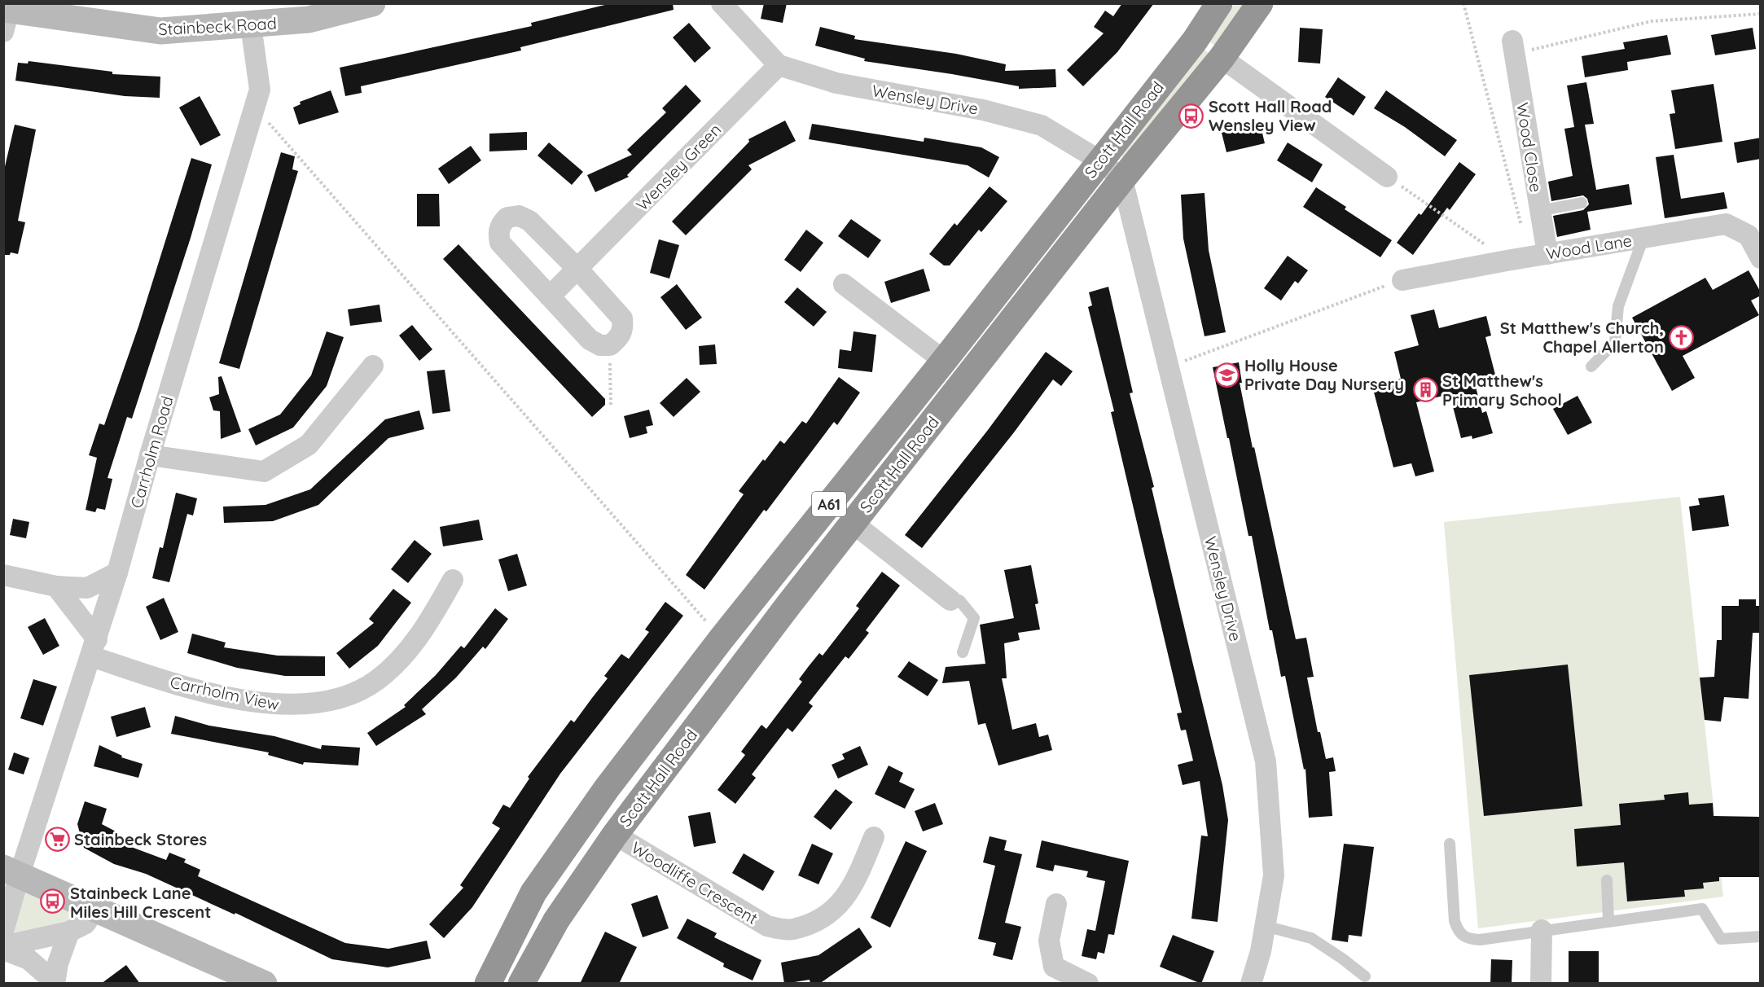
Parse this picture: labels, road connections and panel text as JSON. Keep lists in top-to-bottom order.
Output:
{
  "streets": {
    "highway": ["Scott Hall Road", "A61"],
    "street": [
      "Stainbeck Road",
      "Wensley Drive",
      "Wood Close",
      "Wensley Green",
      "Wood Lane",
      "Carrholm Road",
      "Carrholm View",
      "Woodliffe Crescent"
    ]
  },
  "crossings": [
    ["Stainbeck Road", "Carrholm Road"],
    ["Wensley Drive", "Scott Hall Road"],
    ["Wensley Drive", "Wensley Green"],
    ["Scott Hall Road", "Woodliffe Crescent"],
    ["Wood Close", "Wood Lane"],
    ["Carrholm Road", "Carrholm View"]
  ],
  "places": {
    "bus stop": ["Scott Hall Road Wensley View", "Stainbeck Lane Miles Hill Crescent"],
    "church": ["St Matthew's Church, Chapel Allerton"],
    "school or university": ["Holly House Private Day Nursery"],
    "building": ["St Matthew's Primary School"],
    "supermarket": ["Stainbeck Stores"]
  }
}
